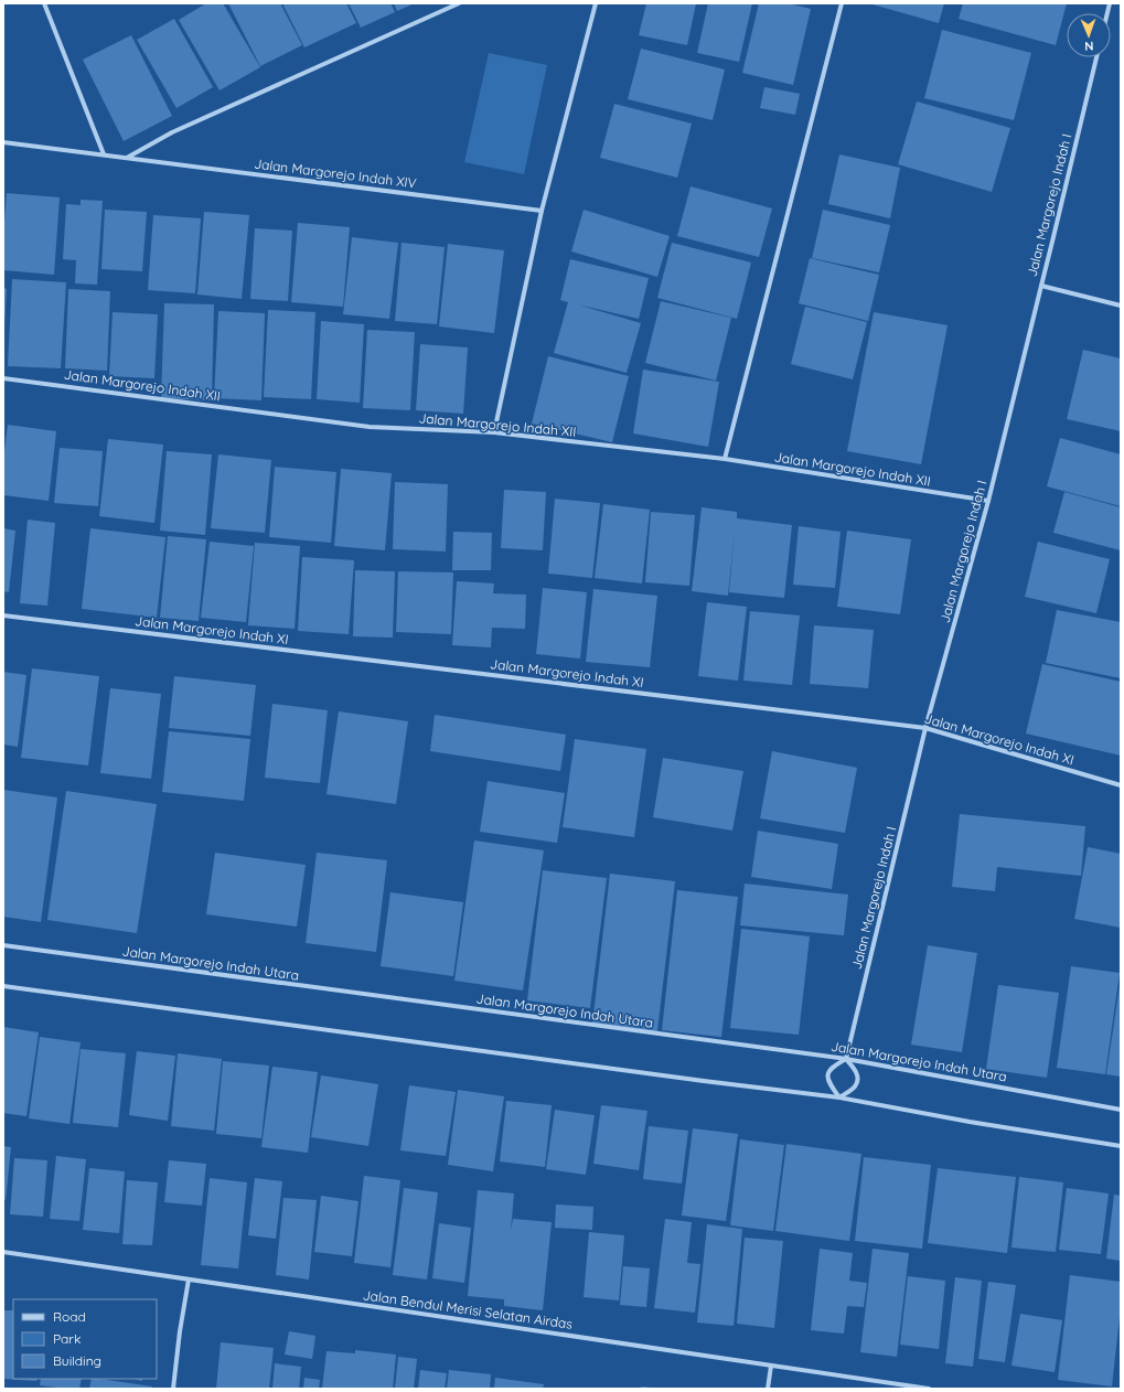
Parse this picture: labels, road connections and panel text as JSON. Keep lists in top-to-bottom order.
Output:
{
  "streets": {
    "street": [
      "Jalan Margorejo Indah XIV",
      "Jalan Margorejo Indah I",
      "Jalan Margorejo Indah XII",
      "Jalan Margorejo Indah XI",
      "Jalan Margorejo Indah Utara",
      "Jalan Bendul Merisi Selatan Airdas"
    ]
  },
  "crossings": [
    ["Jalan Margorejo Indah I", "Jalan Margorejo Indah XII"],
    ["Jalan Margorejo Indah I", "Jalan Margorejo Indah XI"],
    ["Jalan Margorejo Indah I", "Jalan Margorejo Indah Utara"]
  ],
  "legend": ["Road", "Park", "Building"],
  "north": "bottom"
}
